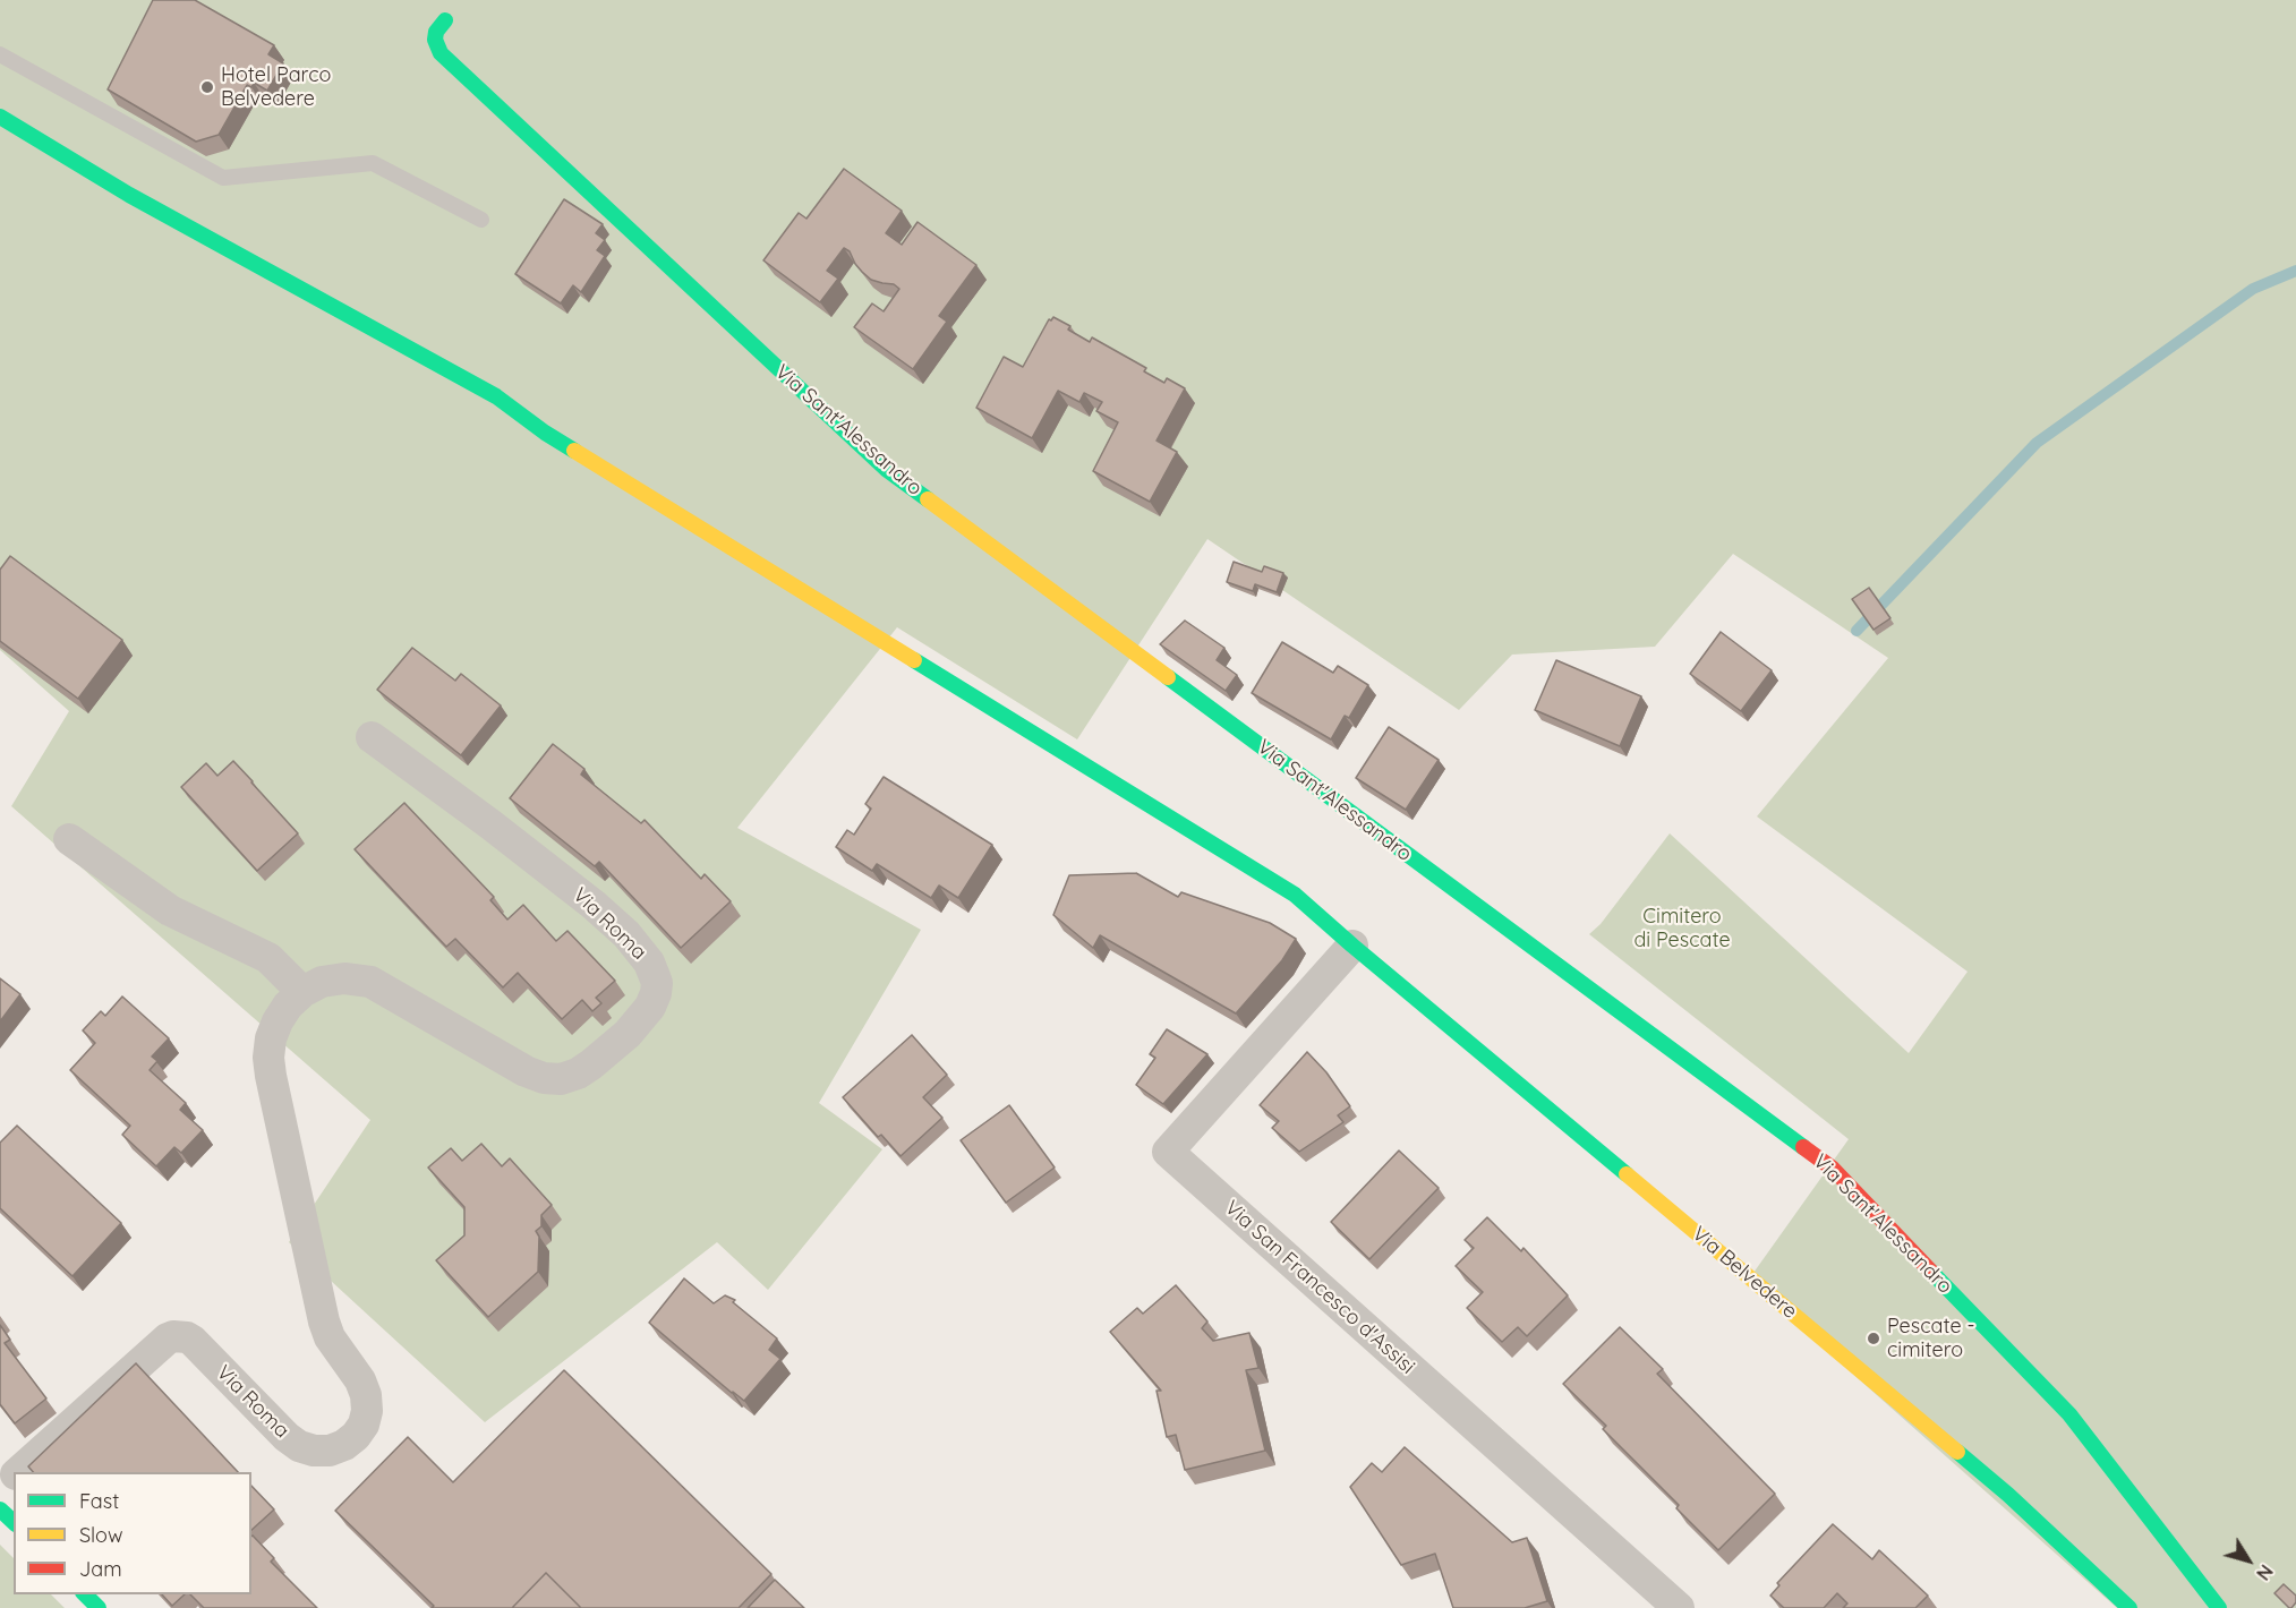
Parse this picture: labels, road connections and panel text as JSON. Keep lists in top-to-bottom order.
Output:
{
  "streets": {
    "main road": ["Via Sant'Alessandro", "Via Belvedere"],
    "street": ["Via Roma", "Via San Francesco d'Assisi"]
  },
  "crossings": [
    ["Via Belvedere", "Via San Francesco d'Assisi"]
  ],
  "parks": ["Cimitero di Pescate"],
  "places": ["Hotel Parco Belvedere", "Pescate - cimitero"],
  "legend": ["Fast", "Slow", "Jam"],
  "north": "bottom right"
}
